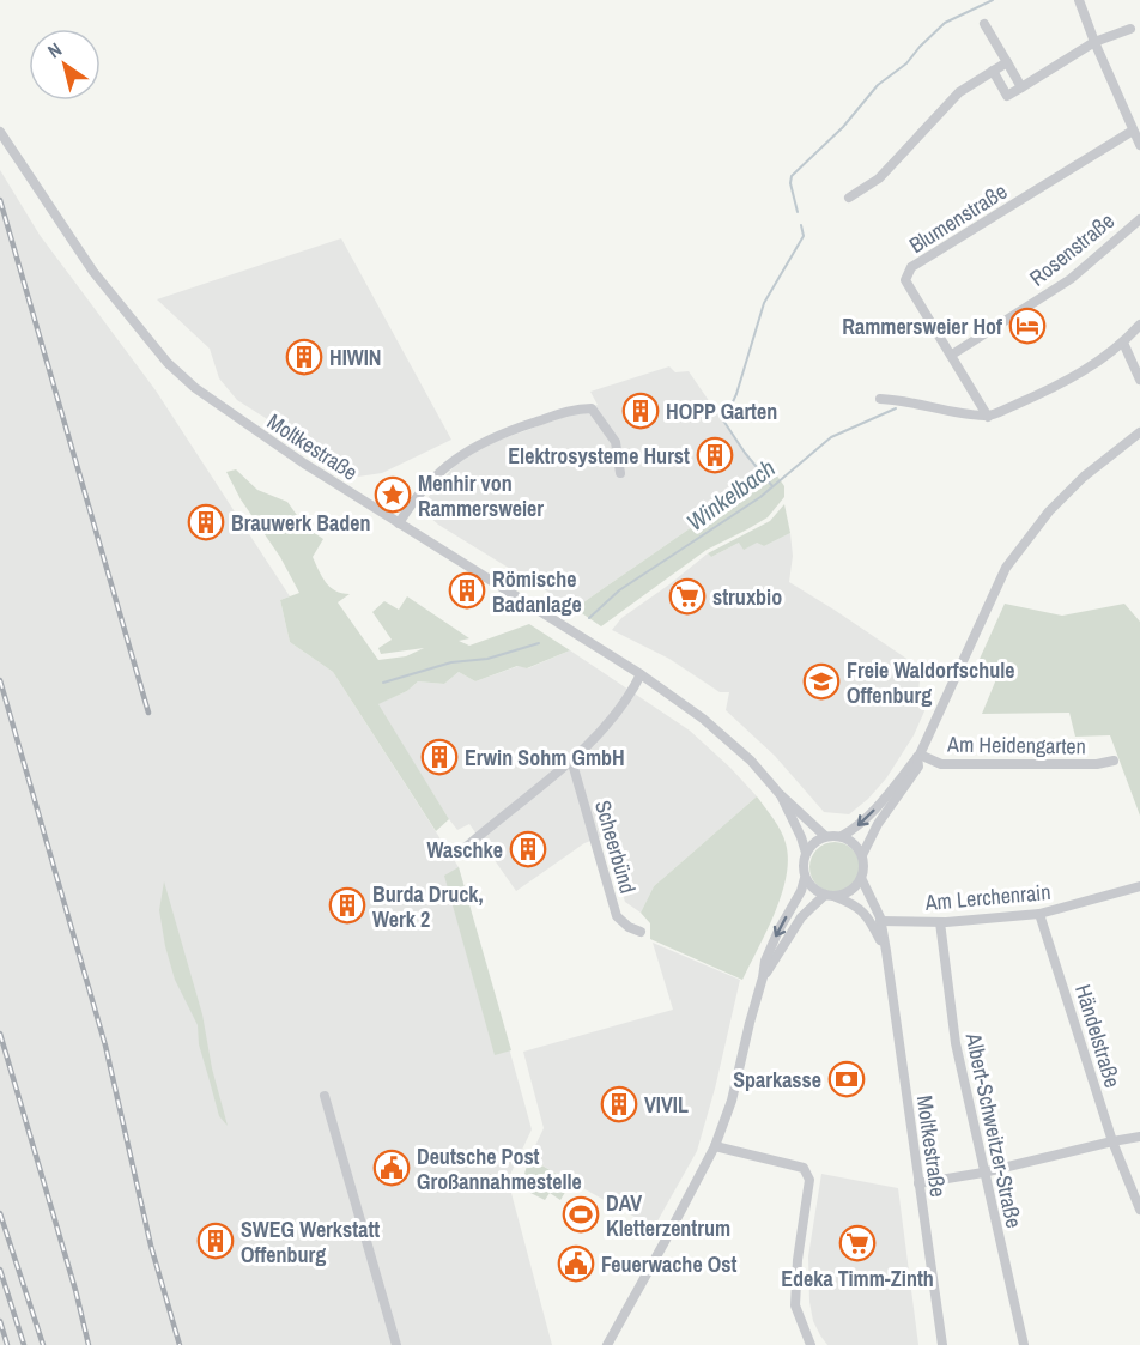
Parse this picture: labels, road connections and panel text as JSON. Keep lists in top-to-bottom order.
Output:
{
  "streets": {
    "street": [
      "Blumenstraße",
      "Rosenstraße",
      "Moltkestraße",
      "Am Heidengarten",
      "Scheerbünd",
      "Am Lerchenrain",
      "Händelstraße",
      "Albert-Schweitzer-Straße"
    ]
  },
  "crossings": [
    ["Blumenstraße", "Rosenstraße"],
    ["Moltkestraße", "Am Lerchenrain"],
    ["Am Lerchenrain", "Händelstraße"],
    ["Am Lerchenrain", "Albert-Schweitzer-Straße"]
  ],
  "water": ["Winkelbach"],
  "places": {
    "hotel": ["Rammersweier Hof"],
    "building": [
      "HIWIN",
      "HOPP Garten",
      "Elektrosysteme Hurst",
      "Brauwerk Baden",
      "Römische Badanlage",
      "Erwin Sohm GmbH",
      "Waschke",
      "Burda Druck, Werk 2",
      "VIVIL",
      "SWEG Werkstatt Offenburg"
    ],
    "place": ["Menhir von Rammersweier"],
    "supermarket": ["struxbio", "Edeka Timm-Zinth"],
    "school or university": ["Freie Waldorfschule Offenburg"],
    "bank": ["Sparkasse"],
    "public building": ["Deutsche Post Großannahmestelle", "Feuerwache Ost"],
    "sports": ["DAV Kletterzentrum"]
  },
  "north": "top left"
}
